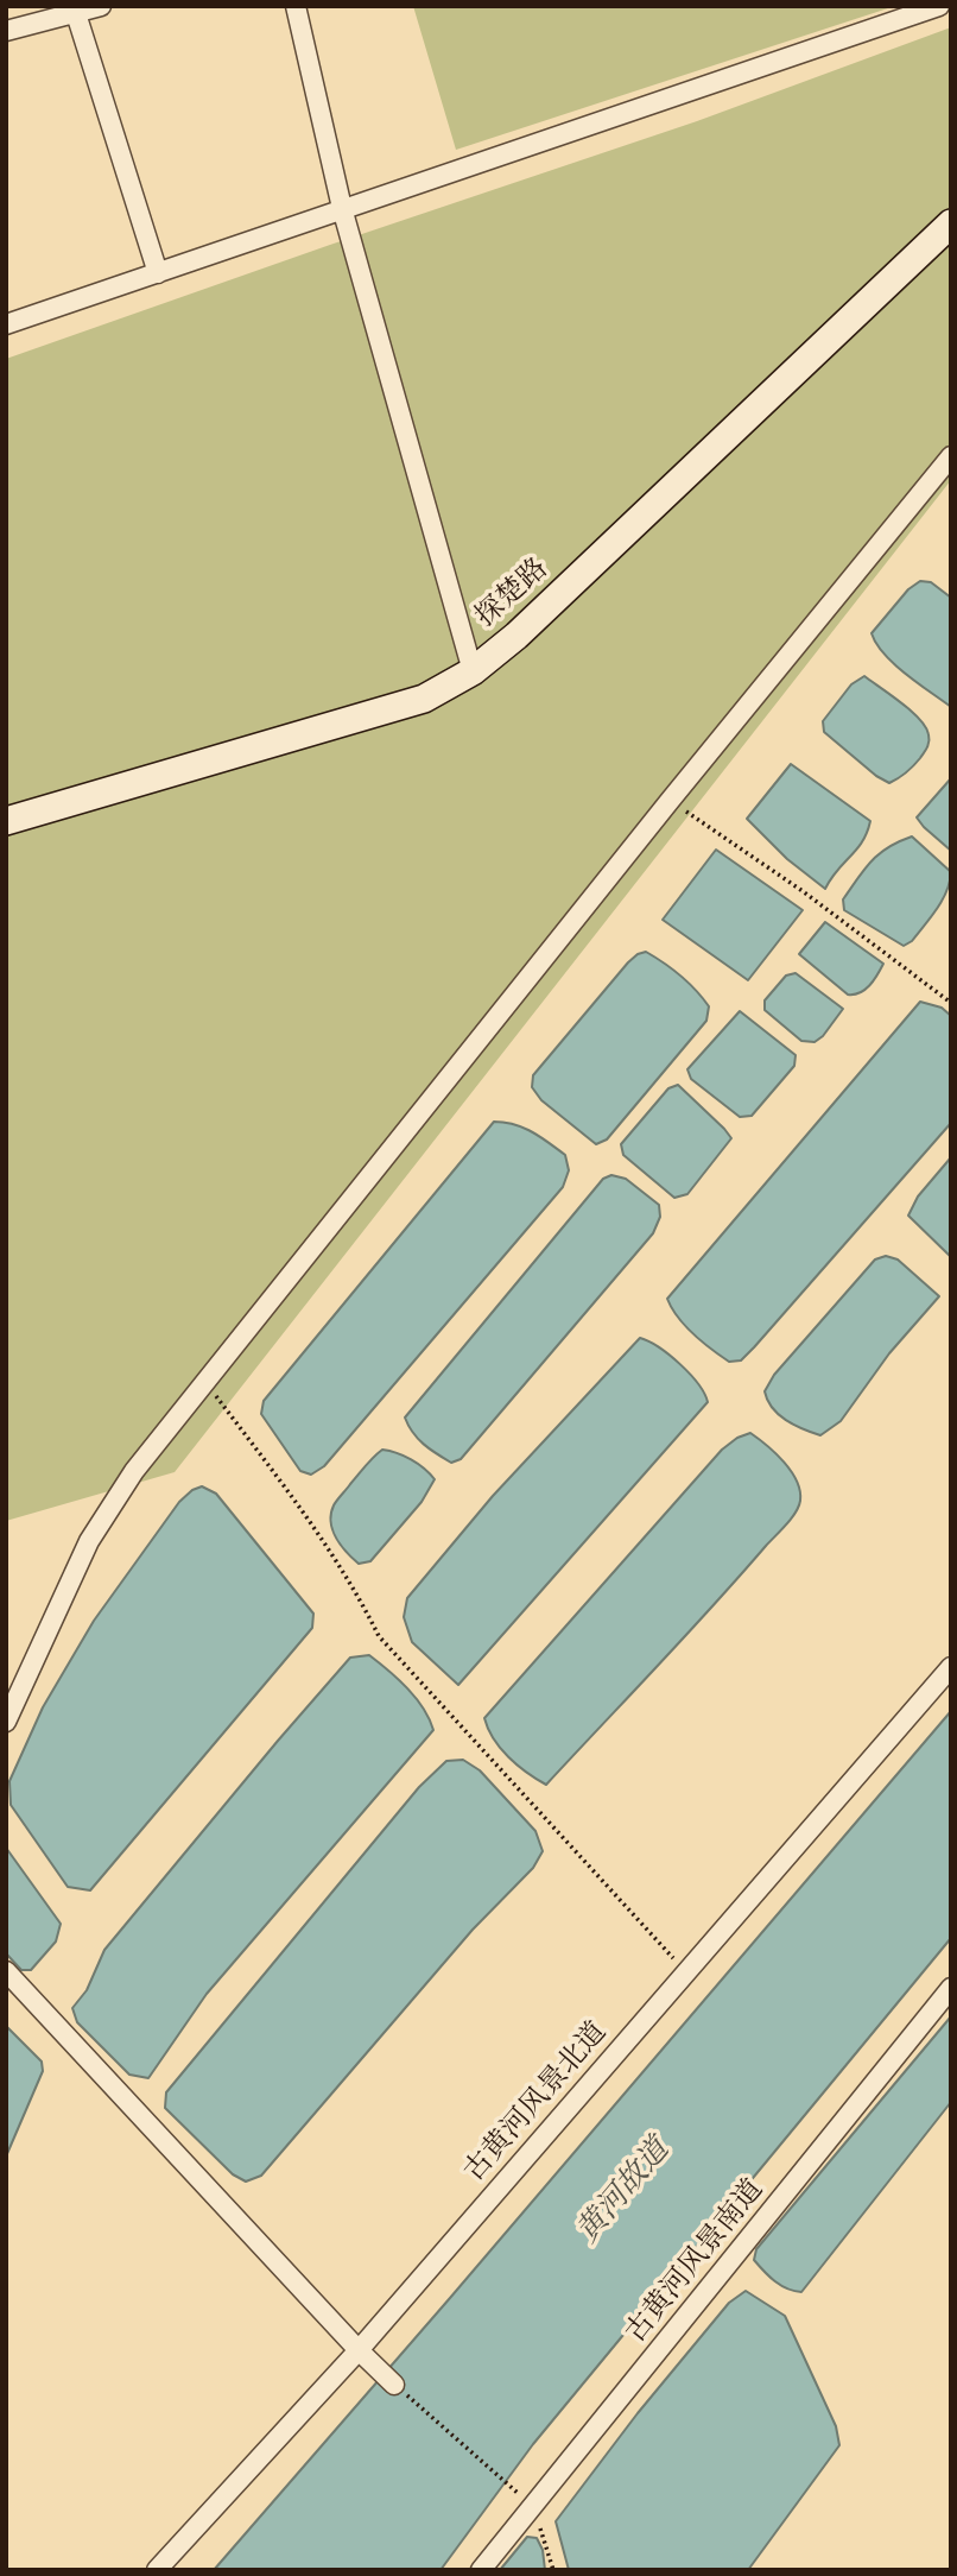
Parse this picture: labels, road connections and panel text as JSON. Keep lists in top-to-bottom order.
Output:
{
  "streets": {
    "main road": ["探楚路"],
    "street": ["古黄河风景北道", "古黄河风景南道"]
  },
  "water": ["黄河故道"]
}
